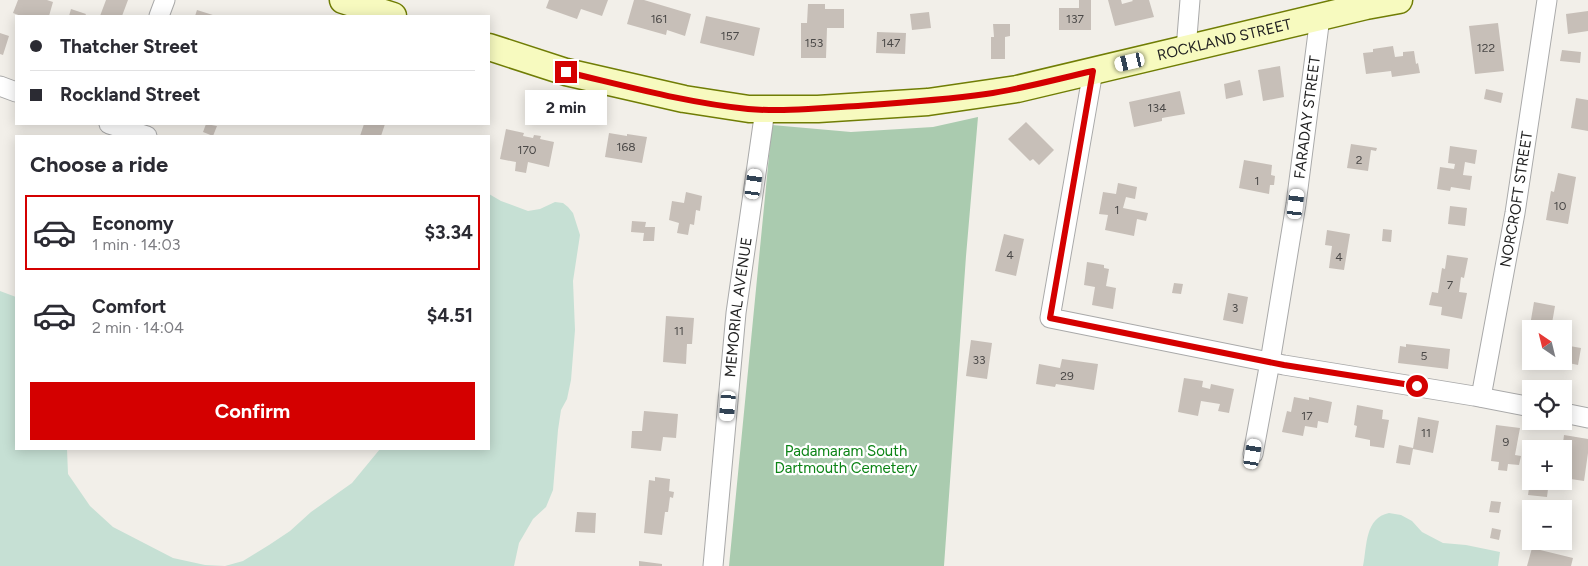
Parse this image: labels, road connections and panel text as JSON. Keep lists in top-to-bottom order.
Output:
{
  "streets": {
    "street": [
      "ROCKLAND STREET",
      "FARADAY STREET",
      "NORCROFT STREET",
      "MEMORIAL AVENUE"
    ]
  },
  "crossings": [
    ["ROCKLAND STREET", "FARADAY STREET"],
    ["ROCKLAND STREET", "MEMORIAL AVENUE"]
  ],
  "parks": ["Padamaram South Dartmouth Cemetery"],
  "house_numbers": [
    "161",
    "137",
    "157",
    "153",
    "147",
    "122",
    "134",
    "168",
    "170",
    "2",
    "1",
    "10",
    "1",
    "4",
    "4",
    "7",
    "3",
    "11",
    "5",
    "33",
    "29",
    "17",
    "11",
    "9"
  ],
  "north": "top left",
  "page": {
    "banner": ["Thatcher Street", "Rockland Street"],
    "bubble": "2 min",
    "heading": "Choose a ride",
    "list": [
      {
        "name": "Economy",
        "note": "1 min · 14:03",
        "value": "$3.34"
      },
      {
        "name": "Comfort",
        "note": "2 min · 14:04",
        "value": "$4.51"
      }
    ],
    "map_buttons": ["+", "−"],
    "buttons": "Confirm"
  }
}
